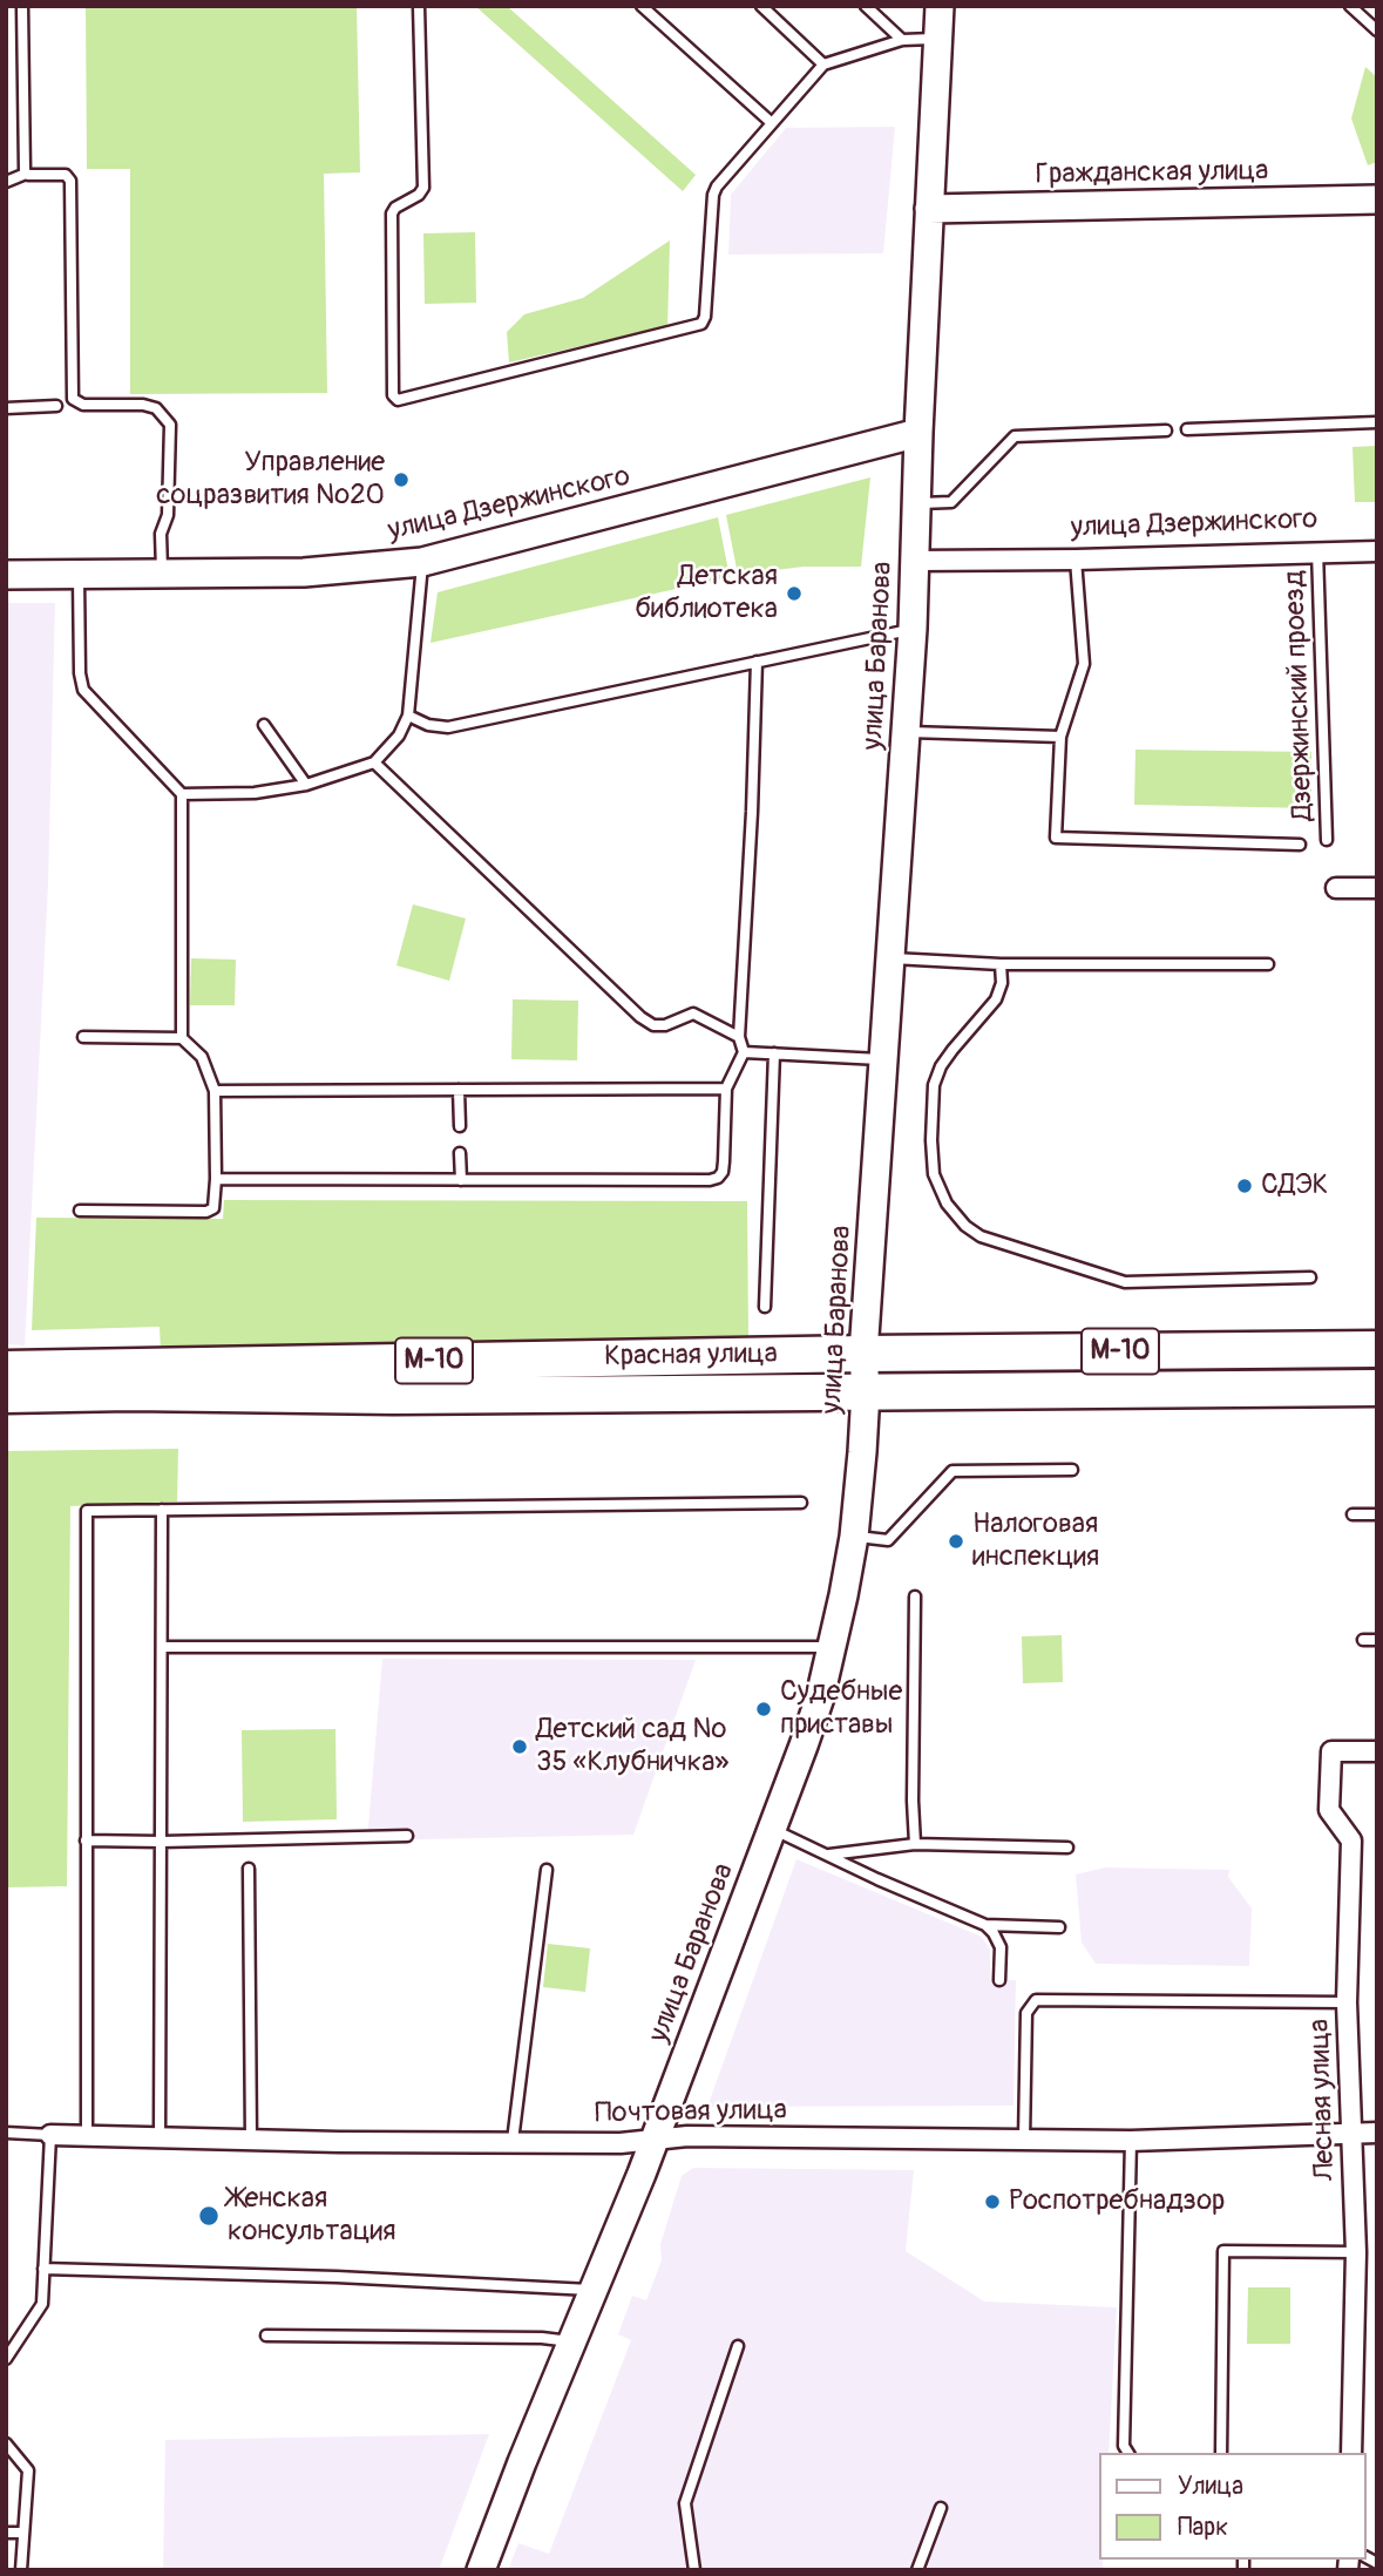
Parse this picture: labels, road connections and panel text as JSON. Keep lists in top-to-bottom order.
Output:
{
  "streets": {
    "highway": ["М-10", "Красная улица"],
    "street": [
      "Гражданская улица",
      "улица Дзержинского",
      "улица Баранова",
      "Лесная улица",
      "Почтовая улица"
    ],
    "lane": ["Дзержинский проезд"]
  },
  "crossings": [
    ["Гражданская улица", "улица Баранова"],
    ["улица Дзержинского", "улица Баранова"],
    ["улица Дзержинского", "Дзержинский проезд"],
    ["улица Баранова", "Красная улица"],
    ["улица Баранова", "Почтовая улица"],
    ["Лесная улица", "Почтовая улица"]
  ],
  "places": [
    "Управление соцразвития №20",
    "Детская библиотека",
    "СДЭК",
    "Налоговая инспекция",
    "Судебные приставы",
    "Детский сад № 35 «Клубничка»",
    "Роспотребнадзор",
    "Женская консультация"
  ],
  "legend": ["Улица", "Парк"]
}
